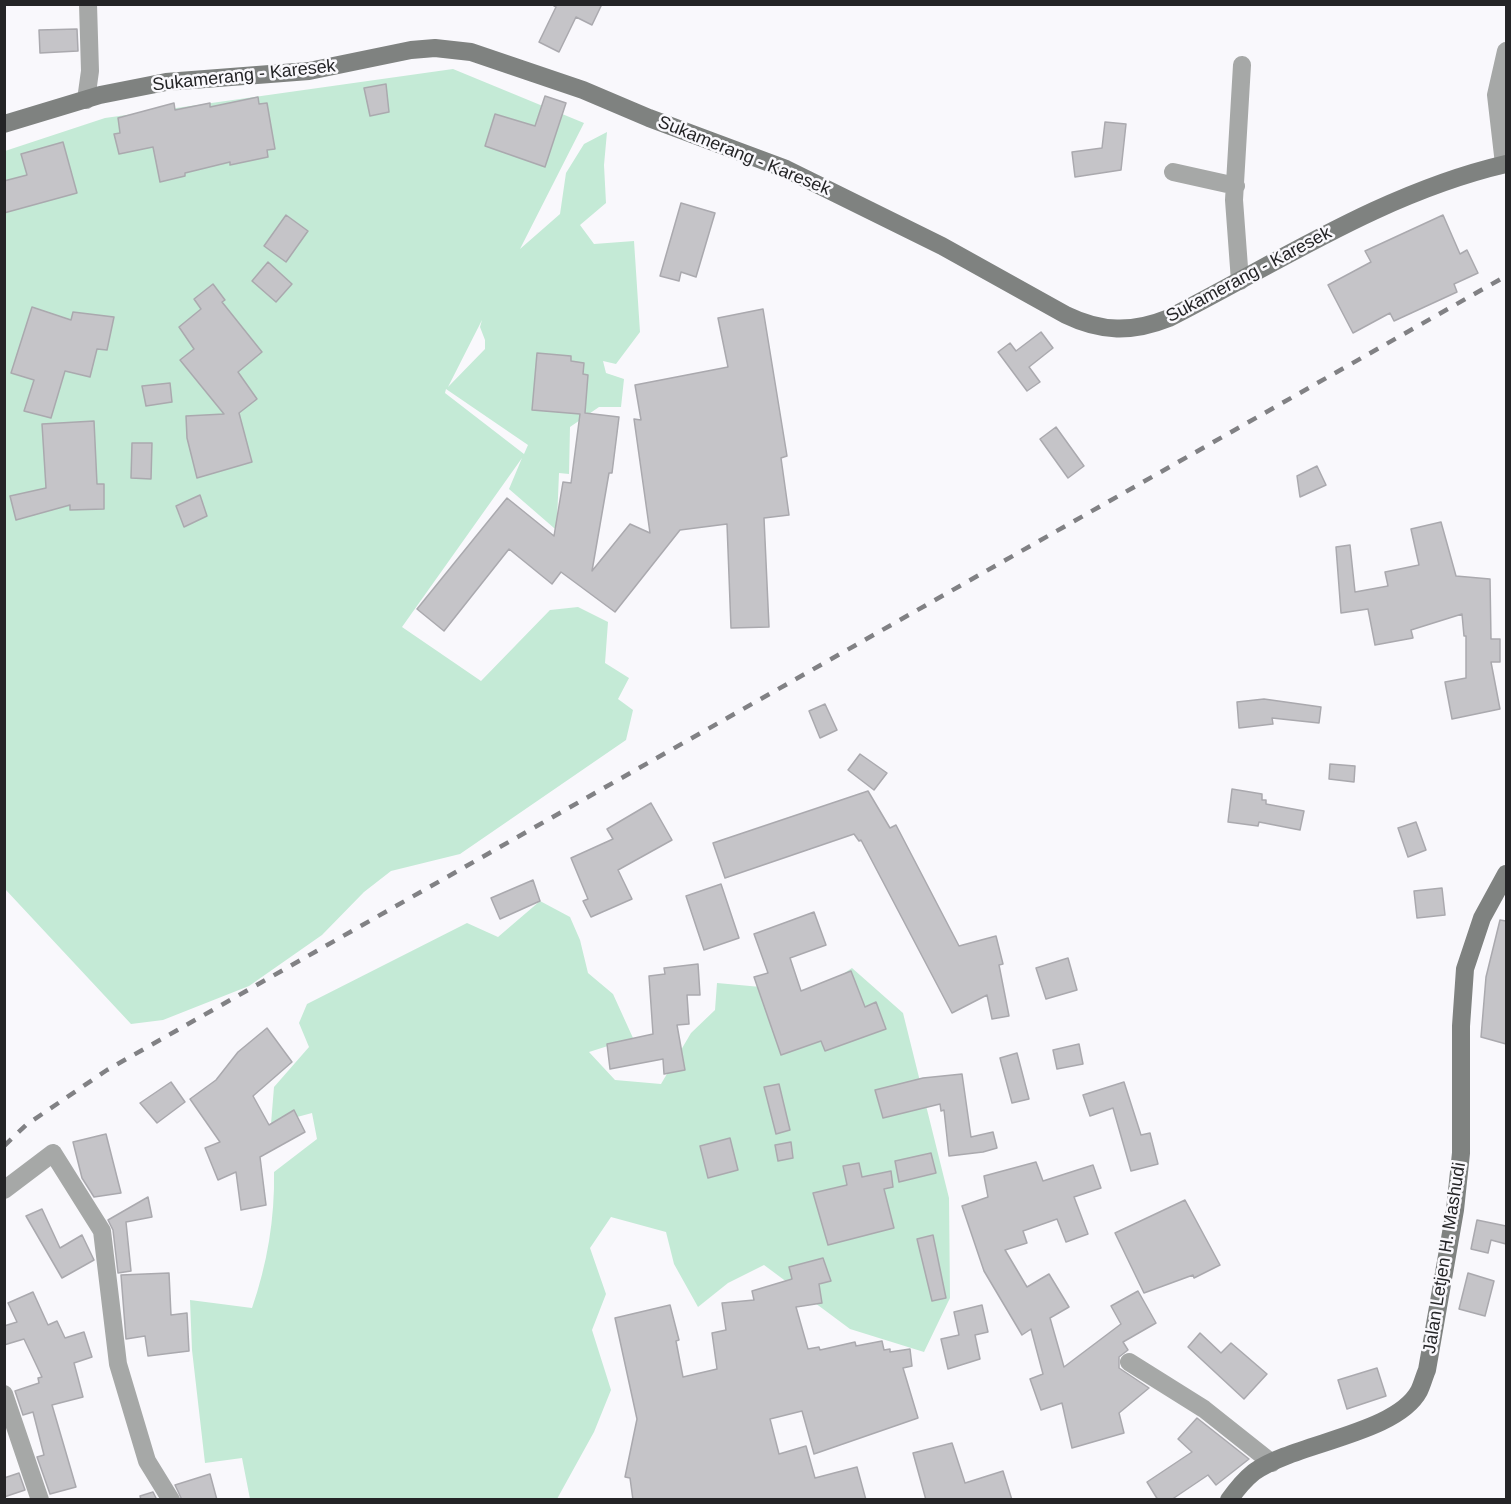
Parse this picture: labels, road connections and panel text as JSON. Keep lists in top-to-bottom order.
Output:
{
  "streets": {
    "street": ["Sukamerang - Karesek", "Jalan Letjen H. Mashudi"]
  }
}
